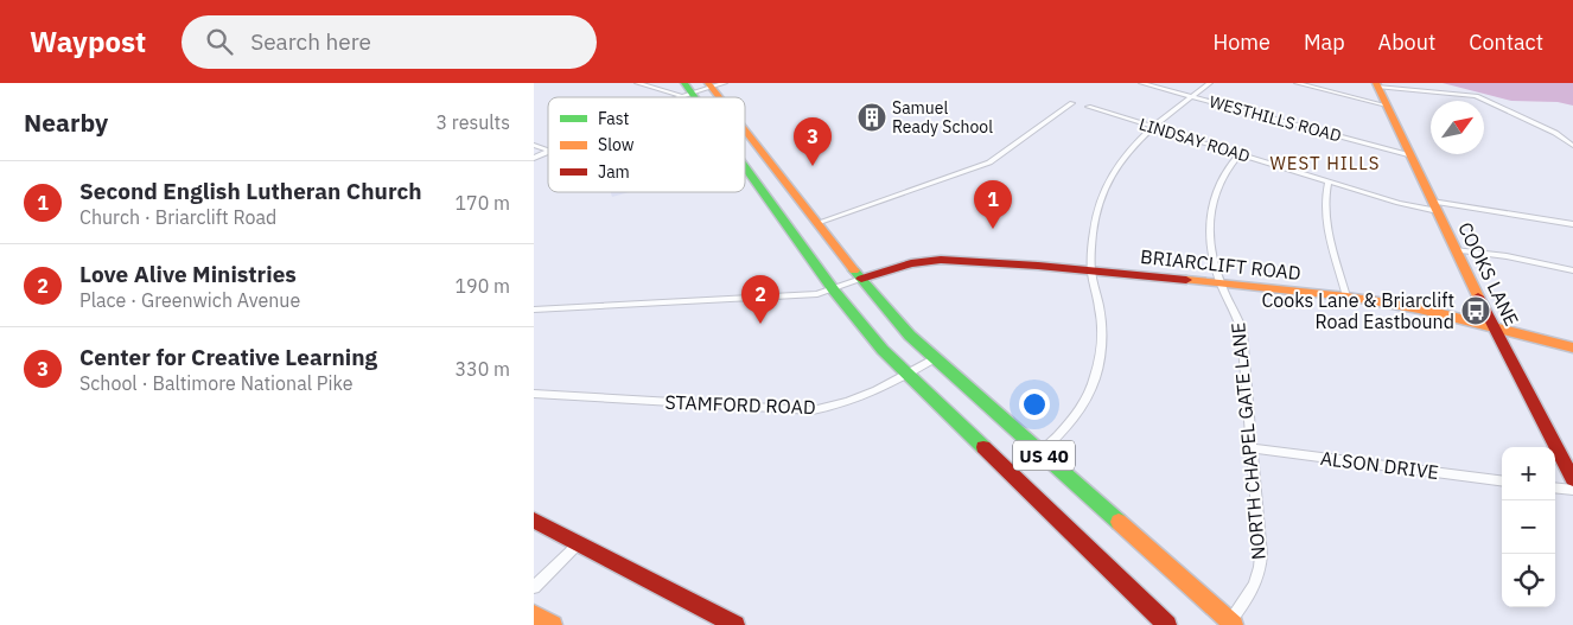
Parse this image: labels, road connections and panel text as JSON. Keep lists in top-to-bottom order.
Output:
{
  "streets": {
    "main road": ["BRIARCLIFT ROAD", "COOKS LANE", "US 40"],
    "street": [
      "WESTHILLS ROAD",
      "LINDSAY ROAD",
      "STAMFORD ROAD",
      "NORTH CHAPEL GATE LANE",
      "ALSON DRIVE"
    ]
  },
  "crossings": [
    ["WESTHILLS ROAD", "COOKS LANE"],
    ["LINDSAY ROAD", "COOKS LANE"],
    ["LINDSAY ROAD", "NORTH CHAPEL GATE LANE"],
    ["BRIARCLIFT ROAD", "COOKS LANE"],
    ["BRIARCLIFT ROAD", "NORTH CHAPEL GATE LANE"],
    ["BRIARCLIFT ROAD", "US 40"],
    ["STAMFORD ROAD", "US 40"],
    ["NORTH CHAPEL GATE LANE", "US 40"],
    ["NORTH CHAPEL GATE LANE", "ALSON DRIVE"]
  ],
  "districts": ["WEST HILLS"],
  "places": {
    "building": ["Samuel Ready School"],
    "bus stop": ["Cooks Lane & Briarclift Road Eastbound"]
  },
  "legend": ["Fast", "Slow", "Jam"],
  "north": "top right",
  "page": {
    "header": "Waypost",
    "search": "Search here",
    "nav": [
      "Home",
      "Map",
      "About",
      "Contact"
    ],
    "heading": ["Nearby", "3 results"],
    "pins": ["3", "1", "2"],
    "list": [
      {
        "mark": "1",
        "name": "Second English Lutheran Church",
        "note": "Church · Briarclift Road",
        "value": "170 m"
      },
      {
        "mark": "2",
        "name": "Love Alive Ministries",
        "note": "Place · Greenwich Avenue",
        "value": "190 m"
      },
      {
        "mark": "3",
        "name": "Center for Creative Learning",
        "note": "School · Baltimore National Pike",
        "value": "330 m"
      }
    ],
    "map_buttons": ["+", "−"]
  }
}
